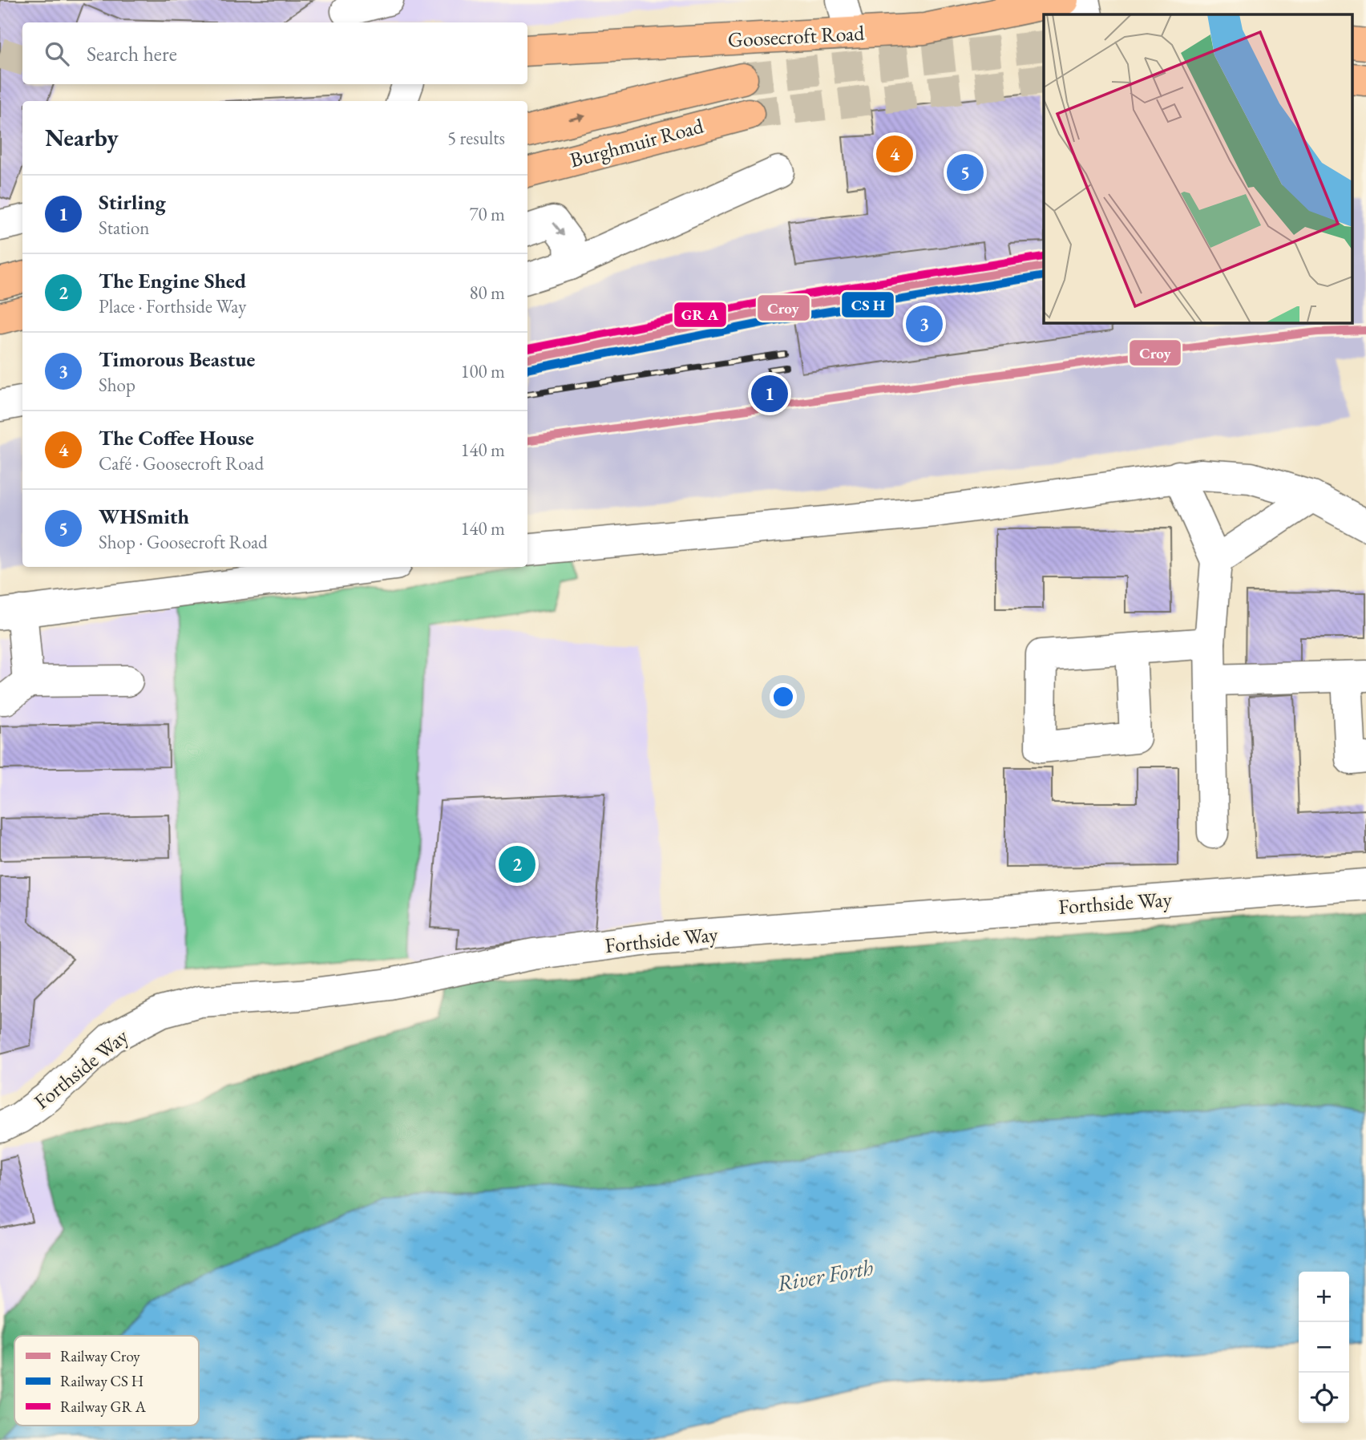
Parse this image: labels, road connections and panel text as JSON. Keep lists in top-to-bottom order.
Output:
{
  "streets": {
    "main road": ["Goosecroft Road", "Burghmuir Road"],
    "street": ["Forthside Way"]
  },
  "water": ["River Forth"],
  "lines": ["rail line Croy"],
  "legend": ["Railway Croy", "Railway CS H", "Railway GR A"],
  "page": {
    "search": "Search here",
    "heading": ["Nearby", "5 results"],
    "pins": [
      "4",
      "5",
      "3",
      "1",
      "2"
    ],
    "list": [
      {
        "mark": "1",
        "name": "Stirling",
        "note": "Station",
        "value": "70 m"
      },
      {
        "mark": "2",
        "name": "The Engine Shed",
        "note": "Place · Forthside Way",
        "value": "80 m"
      },
      {
        "mark": "3",
        "name": "Timorous Beastue",
        "note": "Shop",
        "value": "100 m"
      },
      {
        "mark": "4",
        "name": "The Coffee House",
        "note": "Café · Goosecroft Road",
        "value": "140 m"
      },
      {
        "mark": "5",
        "name": "WHSmith",
        "note": "Shop · Goosecroft Road",
        "value": "140 m"
      }
    ],
    "map_buttons": ["+", "−"]
  }
}
